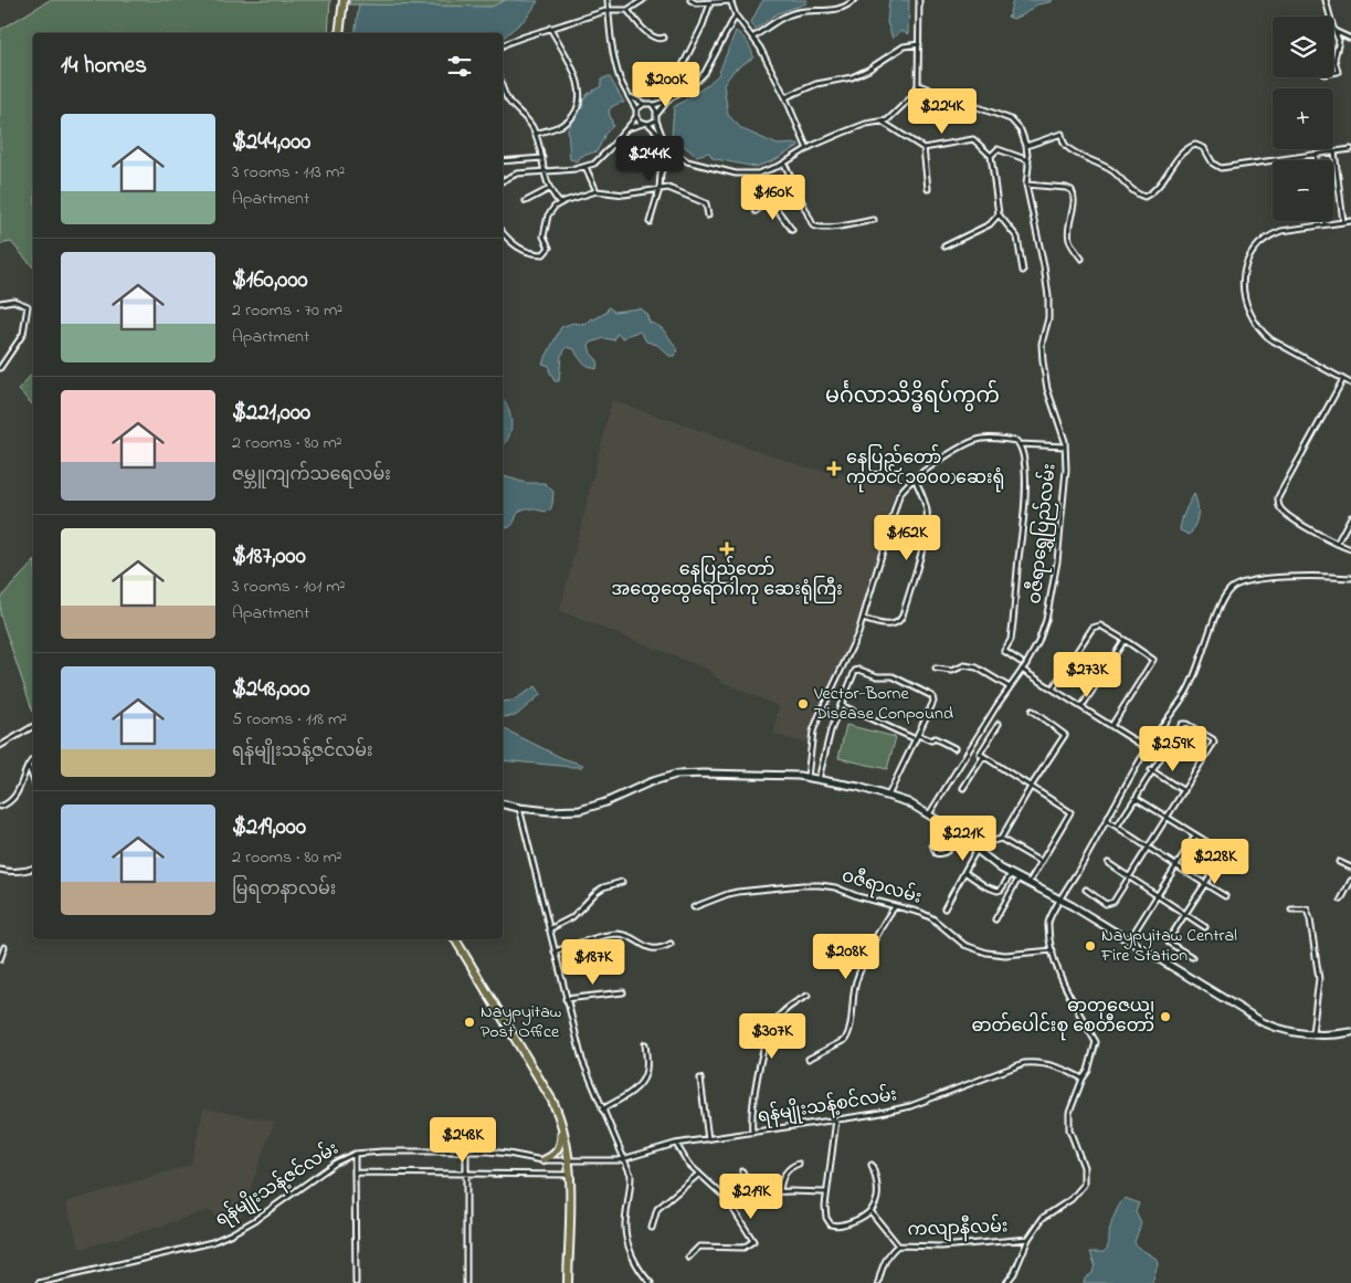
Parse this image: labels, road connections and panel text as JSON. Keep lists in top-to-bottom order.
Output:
{
  "streets": {
    "street": [
      "ဝဇီရာရွှေပြည်လမ်း",
      "ဝဇီရာလမ်း",
      "ရန်မျိုးသန့်စင်လမ်း",
      "ရန်မျိုးသန့်ဇင်လမ်း",
      "ကလျာနီလမ်း"
    ]
  },
  "crossings": [
    ["ရန်မျိုးသန့်စင်လမ်း", "ရန်မျိုးသန့်ဇင်လမ်း"]
  ],
  "districts": ["မင်္ဂလာသိဒ္ဓိရပ်ကွက်"],
  "places": {
    "health": ["နေပြည်တော် ကုတင်(၁၀၀၀)ဆေးရုံ", "နေပြည်တော် အထွေထွေရောဂါကု ဆေးရုံကြီး"],
    "other": [
      "Vector-Borne Disease Conpound",
      "Naypyitaw Central Fire Station",
      "ဓာတုဇေယျ ဓာတ်ပေါင်းစု စေတီတော်",
      "Naypyitaw Post Office"
    ]
  },
  "page": {
    "map_buttons": ["+", "−"],
    "heading": "14 homes",
    "price": [
      "$200K",
      "$224K",
      "$244K",
      "$160K",
      "$162K",
      "$273K",
      "$259K",
      "$221K",
      "$228K",
      "$208K",
      "$187K",
      "$307K",
      "$248K",
      "$219K"
    ],
    "list": [
      {
        "name": "$244,000",
        "note": "3 rooms · 113 m² · Apartment"
      },
      {
        "name": "$160,000",
        "note": "2 rooms · 70 m² · Apartment"
      },
      {
        "name": "$221,000",
        "note": "2 rooms · 80 m² · ဇမ္ဘူကျက်သရေလမ်း"
      },
      {
        "name": "$187,000",
        "note": "3 rooms · 101 m² · Apartment"
      },
      {
        "name": "$248,000",
        "note": "5 rooms · 118 m² · ရန်မျိုးသန့်ဇင်လမ်း"
      },
      {
        "name": "$219,000",
        "note": "2 rooms · 80 m² · မြရတနာလမ်း"
      }
    ]
  }
}
